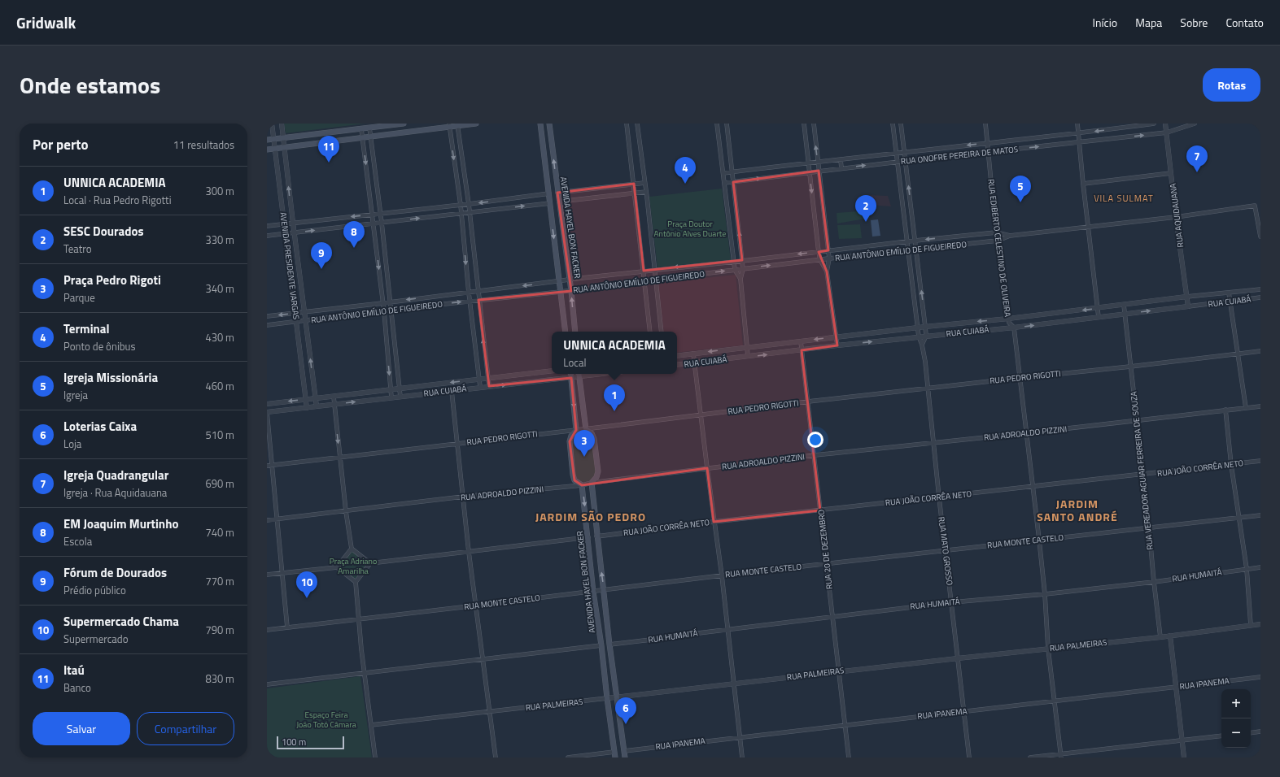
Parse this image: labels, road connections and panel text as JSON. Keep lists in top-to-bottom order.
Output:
{
  "streets": {
    "main road": ["AVENIDA HAYEL BON FACKER"],
    "street": [
      "RUA ONOFRE PEREIRA DE MATOS",
      "RUA AQUIDAUANA",
      "RUA EDIBERTO CELESTINO DE OLIVEIRA",
      "RUA ANTÔNIO EMÍLIO DE FIGUEIREDO",
      "AVENIDA PRESIDENTE VARGAS",
      "RUA CUIABÁ",
      "RUA PEDRO RIGOTTI",
      "RUA ADROALDO PIZZINI",
      "RUA JOÃO CORRÊA NETO",
      "RUA VEREADOR AGUIAR FERREIRA DE SOUZA",
      "RUA MONTE CASTELO",
      "RUA 20 DE DEZEMBRO",
      "RUA MATO GROSSO",
      "RUA HUMAITÁ",
      "RUA PALMEIRAS",
      "RUA IPANEMA"
    ]
  },
  "crossings": [
    ["RUA ONOFRE PEREIRA DE MATOS", "RUA AQUIDAUANA"],
    ["RUA ONOFRE PEREIRA DE MATOS", "RUA EDIBERTO CELESTINO DE OLIVEIRA"],
    ["RUA ONOFRE PEREIRA DE MATOS", "RUA MATO GROSSO"],
    ["RUA AQUIDAUANA", "RUA ANTÔNIO EMÍLIO DE FIGUEIREDO"],
    ["RUA AQUIDAUANA", "RUA CUIABÁ"],
    ["AVENIDA HAYEL BON FACKER", "RUA ANTÔNIO EMÍLIO DE FIGUEIREDO"],
    ["AVENIDA HAYEL BON FACKER", "RUA CUIABÁ"],
    ["AVENIDA HAYEL BON FACKER", "RUA PEDRO RIGOTTI"],
    ["AVENIDA HAYEL BON FACKER", "RUA ADROALDO PIZZINI"],
    ["AVENIDA HAYEL BON FACKER", "RUA JOÃO CORRÊA NETO"],
    ["AVENIDA HAYEL BON FACKER", "RUA MONTE CASTELO"],
    ["AVENIDA HAYEL BON FACKER", "RUA HUMAITÁ"],
    ["AVENIDA HAYEL BON FACKER", "RUA PALMEIRAS"],
    ["AVENIDA HAYEL BON FACKER", "RUA IPANEMA"],
    ["RUA EDIBERTO CELESTINO DE OLIVEIRA", "RUA ANTÔNIO EMÍLIO DE FIGUEIREDO"],
    ["RUA EDIBERTO CELESTINO DE OLIVEIRA", "RUA CUIABÁ"],
    ["RUA EDIBERTO CELESTINO DE OLIVEIRA", "RUA PEDRO RIGOTTI"],
    ["RUA EDIBERTO CELESTINO DE OLIVEIRA", "RUA ADROALDO PIZZINI"],
    ["RUA EDIBERTO CELESTINO DE OLIVEIRA", "RUA JOÃO CORRÊA NETO"],
    ["RUA EDIBERTO CELESTINO DE OLIVEIRA", "RUA MONTE CASTELO"],
    ["RUA EDIBERTO CELESTINO DE OLIVEIRA", "RUA HUMAITÁ"],
    ["RUA EDIBERTO CELESTINO DE OLIVEIRA", "RUA PALMEIRAS"],
    ["RUA EDIBERTO CELESTINO DE OLIVEIRA", "RUA IPANEMA"],
    ["RUA ANTÔNIO EMÍLIO DE FIGUEIREDO", "AVENIDA PRESIDENTE VARGAS"],
    ["RUA ANTÔNIO EMÍLIO DE FIGUEIREDO", "RUA MATO GROSSO"],
    ["AVENIDA PRESIDENTE VARGAS", "RUA CUIABÁ"],
    ["RUA CUIABÁ", "RUA VEREADOR AGUIAR FERREIRA DE SOUZA"],
    ["RUA CUIABÁ", "RUA 20 DE DEZEMBRO"],
    ["RUA CUIABÁ", "RUA MATO GROSSO"],
    ["RUA PEDRO RIGOTTI", "RUA VEREADOR AGUIAR FERREIRA DE SOUZA"],
    ["RUA PEDRO RIGOTTI", "RUA 20 DE DEZEMBRO"],
    ["RUA PEDRO RIGOTTI", "RUA MATO GROSSO"],
    ["RUA ADROALDO PIZZINI", "RUA VEREADOR AGUIAR FERREIRA DE SOUZA"],
    ["RUA ADROALDO PIZZINI", "RUA 20 DE DEZEMBRO"],
    ["RUA ADROALDO PIZZINI", "RUA MATO GROSSO"],
    ["RUA JOÃO CORRÊA NETO", "RUA VEREADOR AGUIAR FERREIRA DE SOUZA"],
    ["RUA JOÃO CORRÊA NETO", "RUA 20 DE DEZEMBRO"],
    ["RUA JOÃO CORRÊA NETO", "RUA MATO GROSSO"],
    ["RUA VEREADOR AGUIAR FERREIRA DE SOUZA", "RUA MONTE CASTELO"],
    ["RUA VEREADOR AGUIAR FERREIRA DE SOUZA", "RUA HUMAITÁ"],
    ["RUA VEREADOR AGUIAR FERREIRA DE SOUZA", "RUA PALMEIRAS"],
    ["RUA MONTE CASTELO", "RUA 20 DE DEZEMBRO"],
    ["RUA MONTE CASTELO", "RUA MATO GROSSO"],
    ["RUA 20 DE DEZEMBRO", "RUA HUMAITÁ"],
    ["RUA 20 DE DEZEMBRO", "RUA PALMEIRAS"],
    ["RUA 20 DE DEZEMBRO", "RUA IPANEMA"],
    ["RUA MATO GROSSO", "RUA HUMAITÁ"],
    ["RUA MATO GROSSO", "RUA PALMEIRAS"],
    ["RUA MATO GROSSO", "RUA IPANEMA"]
  ],
  "districts": ["VILA SULMAT", "JARDIM SANTO ANDRÉ", "JARDIM SÃO PEDRO"],
  "parks": ["Praça Doutor Antônio Alves Duarte", "Praça Adriano Amarilha", "Espaço Feira João Totó Câmara"],
  "scale_bar": "100 m",
  "page": {
    "header": "Gridwalk",
    "nav": [
      "Início",
      "Mapa",
      "Sobre",
      "Contato"
    ],
    "title": "Onde estamos",
    "buttons": [
      "Rotas",
      ["Salvar", "Compartilhar"]
    ],
    "heading": ["Por perto", "11 resultados"],
    "pins": [
      "11",
      "7",
      "4",
      "5",
      "2",
      "8",
      "9",
      "1",
      "3",
      "10",
      "6"
    ],
    "list": [
      {
        "mark": "1",
        "name": "UNNICA ACADEMIA",
        "note": "Local · Rua Pedro Rigotti",
        "value": "300 m"
      },
      {
        "mark": "2",
        "name": "SESC Dourados",
        "note": "Teatro",
        "value": "330 m"
      },
      {
        "mark": "3",
        "name": "Praça Pedro Rigoti",
        "note": "Parque",
        "value": "340 m"
      },
      {
        "mark": "4",
        "name": "Terminal",
        "note": "Ponto de ônibus",
        "value": "430 m"
      },
      {
        "mark": "5",
        "name": "Igreja Missionária",
        "note": "Igreja",
        "value": "460 m"
      },
      {
        "mark": "6",
        "name": "Loterias Caixa",
        "note": "Loja",
        "value": "510 m"
      },
      {
        "mark": "7",
        "name": "Igreja Quadrangular",
        "note": "Igreja · Rua Aquidauana",
        "value": "690 m"
      },
      {
        "mark": "8",
        "name": "EM Joaquim Murtinho",
        "note": "Escola",
        "value": "740 m"
      },
      {
        "mark": "9",
        "name": "Fórum de Dourados",
        "note": "Prédio público",
        "value": "770 m"
      },
      {
        "mark": "10",
        "name": "Supermercado Chama",
        "note": "Supermercado",
        "value": "790 m"
      },
      {
        "mark": "11",
        "name": "Itaú",
        "note": "Banco",
        "value": "830 m"
      }
    ],
    "popup": ["UNNICA ACADEMIA", "Local"],
    "map_buttons": ["+", "−"],
    "scale": "100 m"
  }
}
